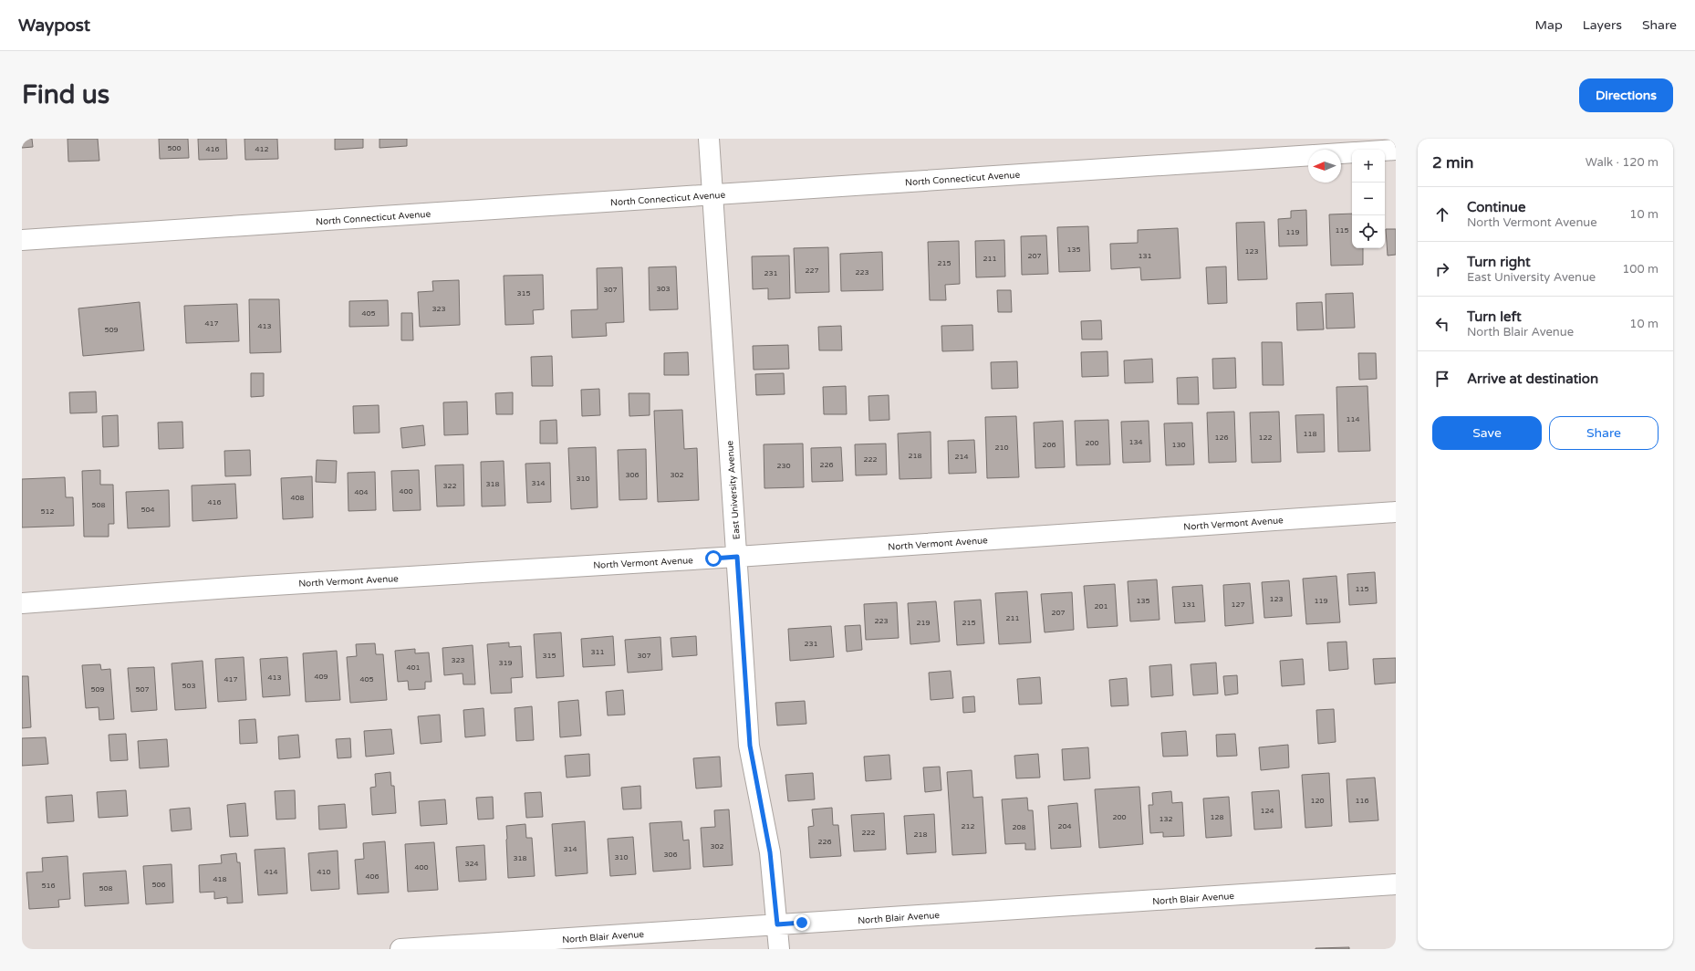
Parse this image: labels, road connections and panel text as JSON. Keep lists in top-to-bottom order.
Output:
{
  "streets": {
    "street": [
      "North Connecticut Avenue",
      "East University Avenue",
      "North Vermont Avenue",
      "North Blair Avenue"
    ]
  },
  "crossings": [
    ["North Connecticut Avenue", "East University Avenue"],
    ["East University Avenue", "North Vermont Avenue"],
    ["East University Avenue", "North Blair Avenue"]
  ],
  "house_numbers": [
    "500",
    "416",
    "412",
    "115",
    "119",
    "135",
    "123",
    "207",
    "131",
    "211",
    "215",
    "227",
    "223",
    "231",
    "303",
    "307",
    "315",
    "323",
    "405",
    "417",
    "413",
    "509",
    "114",
    "118",
    "126",
    "122",
    "134",
    "200",
    "206",
    "130",
    "210",
    "218",
    "214",
    "222",
    "226",
    "230",
    "306",
    "302",
    "310",
    "314",
    "318",
    "322",
    "400",
    "404",
    "408",
    "416",
    "508",
    "504",
    "512",
    "115",
    "123",
    "135",
    "119",
    "131",
    "127",
    "201",
    "207",
    "211",
    "223",
    "219",
    "215",
    "231",
    "311",
    "315",
    "307",
    "323",
    "319",
    "401",
    "409",
    "413",
    "417",
    "405",
    "503",
    "509",
    "507",
    "120",
    "116",
    "124",
    "200",
    "128",
    "132",
    "212",
    "204",
    "208",
    "222",
    "218",
    "226",
    "302",
    "314",
    "306",
    "310",
    "318",
    "324",
    "400",
    "414",
    "410",
    "406",
    "418",
    "506",
    "516",
    "508"
  ],
  "north": "left",
  "page": {
    "header": "Waypost",
    "nav": ["Map", "Layers", "Share"],
    "buttons": [
      "Directions",
      ["Save", "Share"]
    ],
    "title": "Find us",
    "heading": ["2 min", "Walk · 120 m"],
    "map_buttons": ["+", "−"],
    "list": [
      ["Continue", "North Vermont Avenue", "10 m"],
      ["Turn right", "East University Avenue", "100 m"],
      ["Turn left", "North Blair Avenue", "10 m"],
      "Arrive at destination"
    ]
  }
}
